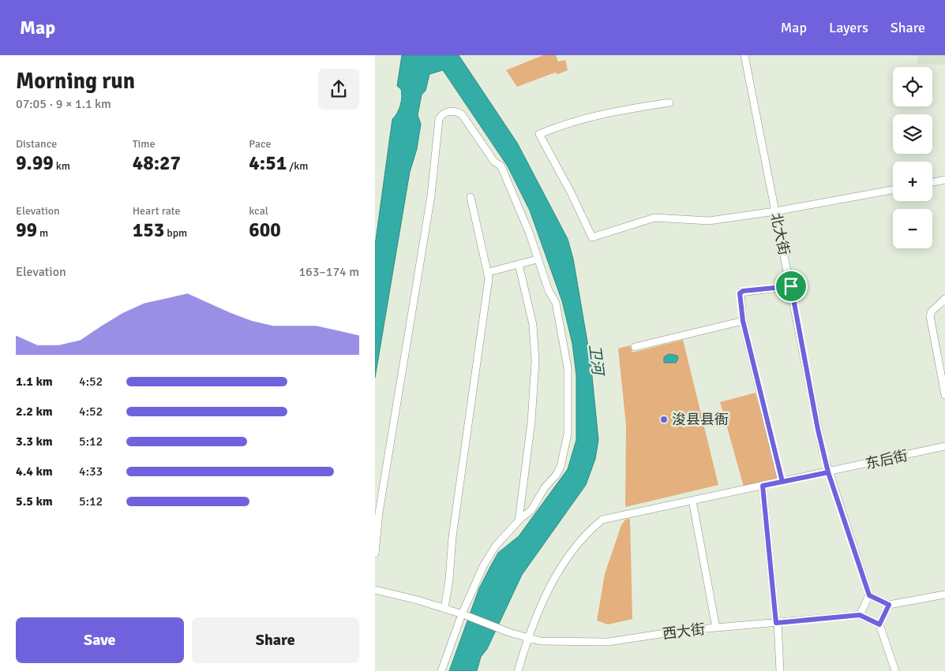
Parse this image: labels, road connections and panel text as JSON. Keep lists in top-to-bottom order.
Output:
{
  "streets": {
    "street": ["北大街", "东后街", "西大街"]
  },
  "crossings": [
    ["北大街", "东后街"],
    ["东后街", "西大街"]
  ],
  "water": ["卫河"],
  "places": ["浚县县衙"],
  "page": {
    "header": "Map",
    "nav": ["Map", "Layers", "Share"],
    "heading": ["Morning run", "07:05 · 9 × 1.1 km"],
    "map_buttons": ["+", "−"],
    "stats": [
      ["Distance", "9.99 km"],
      ["Time", "48:27"],
      ["Pace", "4:51 /km"],
      ["Elevation", "99 m"],
      ["Heart rate", "153 bpm"],
      ["kcal", "600"]
    ],
    "chart": ["Elevation", "163–174 m"],
    "list": [
      {
        "name": "1.1 km",
        "note": "4:52"
      },
      {
        "name": "2.2 km",
        "note": "4:52"
      },
      {
        "name": "3.3 km",
        "note": "5:12"
      },
      {
        "name": "4.4 km",
        "note": "4:33"
      },
      {
        "name": "5.5 km",
        "note": "5:12"
      }
    ],
    "buttons": ["Save", "Share"]
  }
}
